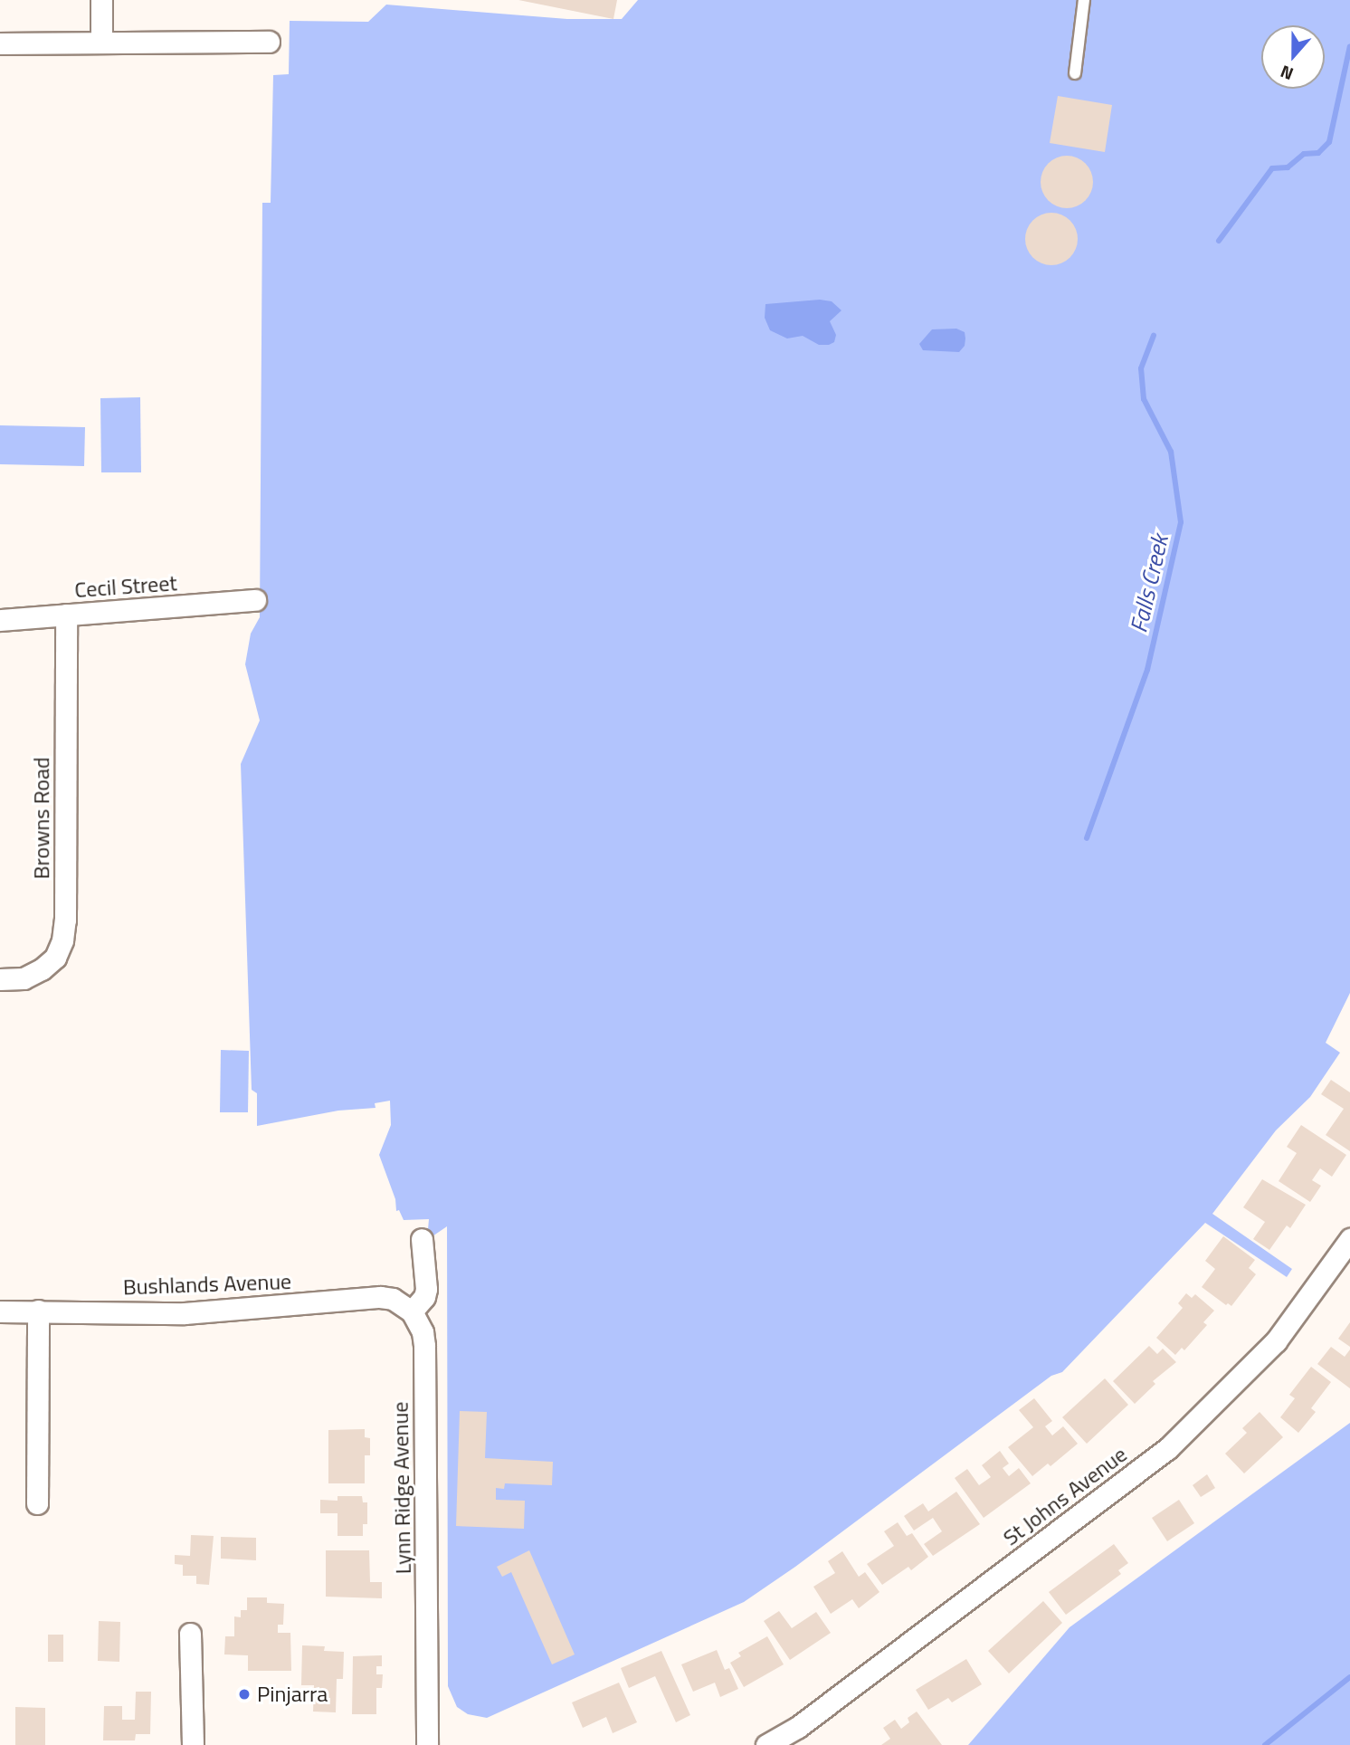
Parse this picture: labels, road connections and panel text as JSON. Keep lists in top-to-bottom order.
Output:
{
  "streets": {
    "street": [
      "Cecil Street",
      "Browns Road",
      "Bushlands Avenue",
      "Lynn Ridge Avenue",
      "St Johns Avenue"
    ]
  },
  "crossings": [
    ["Cecil Street", "Browns Road"],
    ["Bushlands Avenue", "Lynn Ridge Avenue"]
  ],
  "water": ["Falls Creek"],
  "places": ["Pinjarra"],
  "north": "bottom"
}
